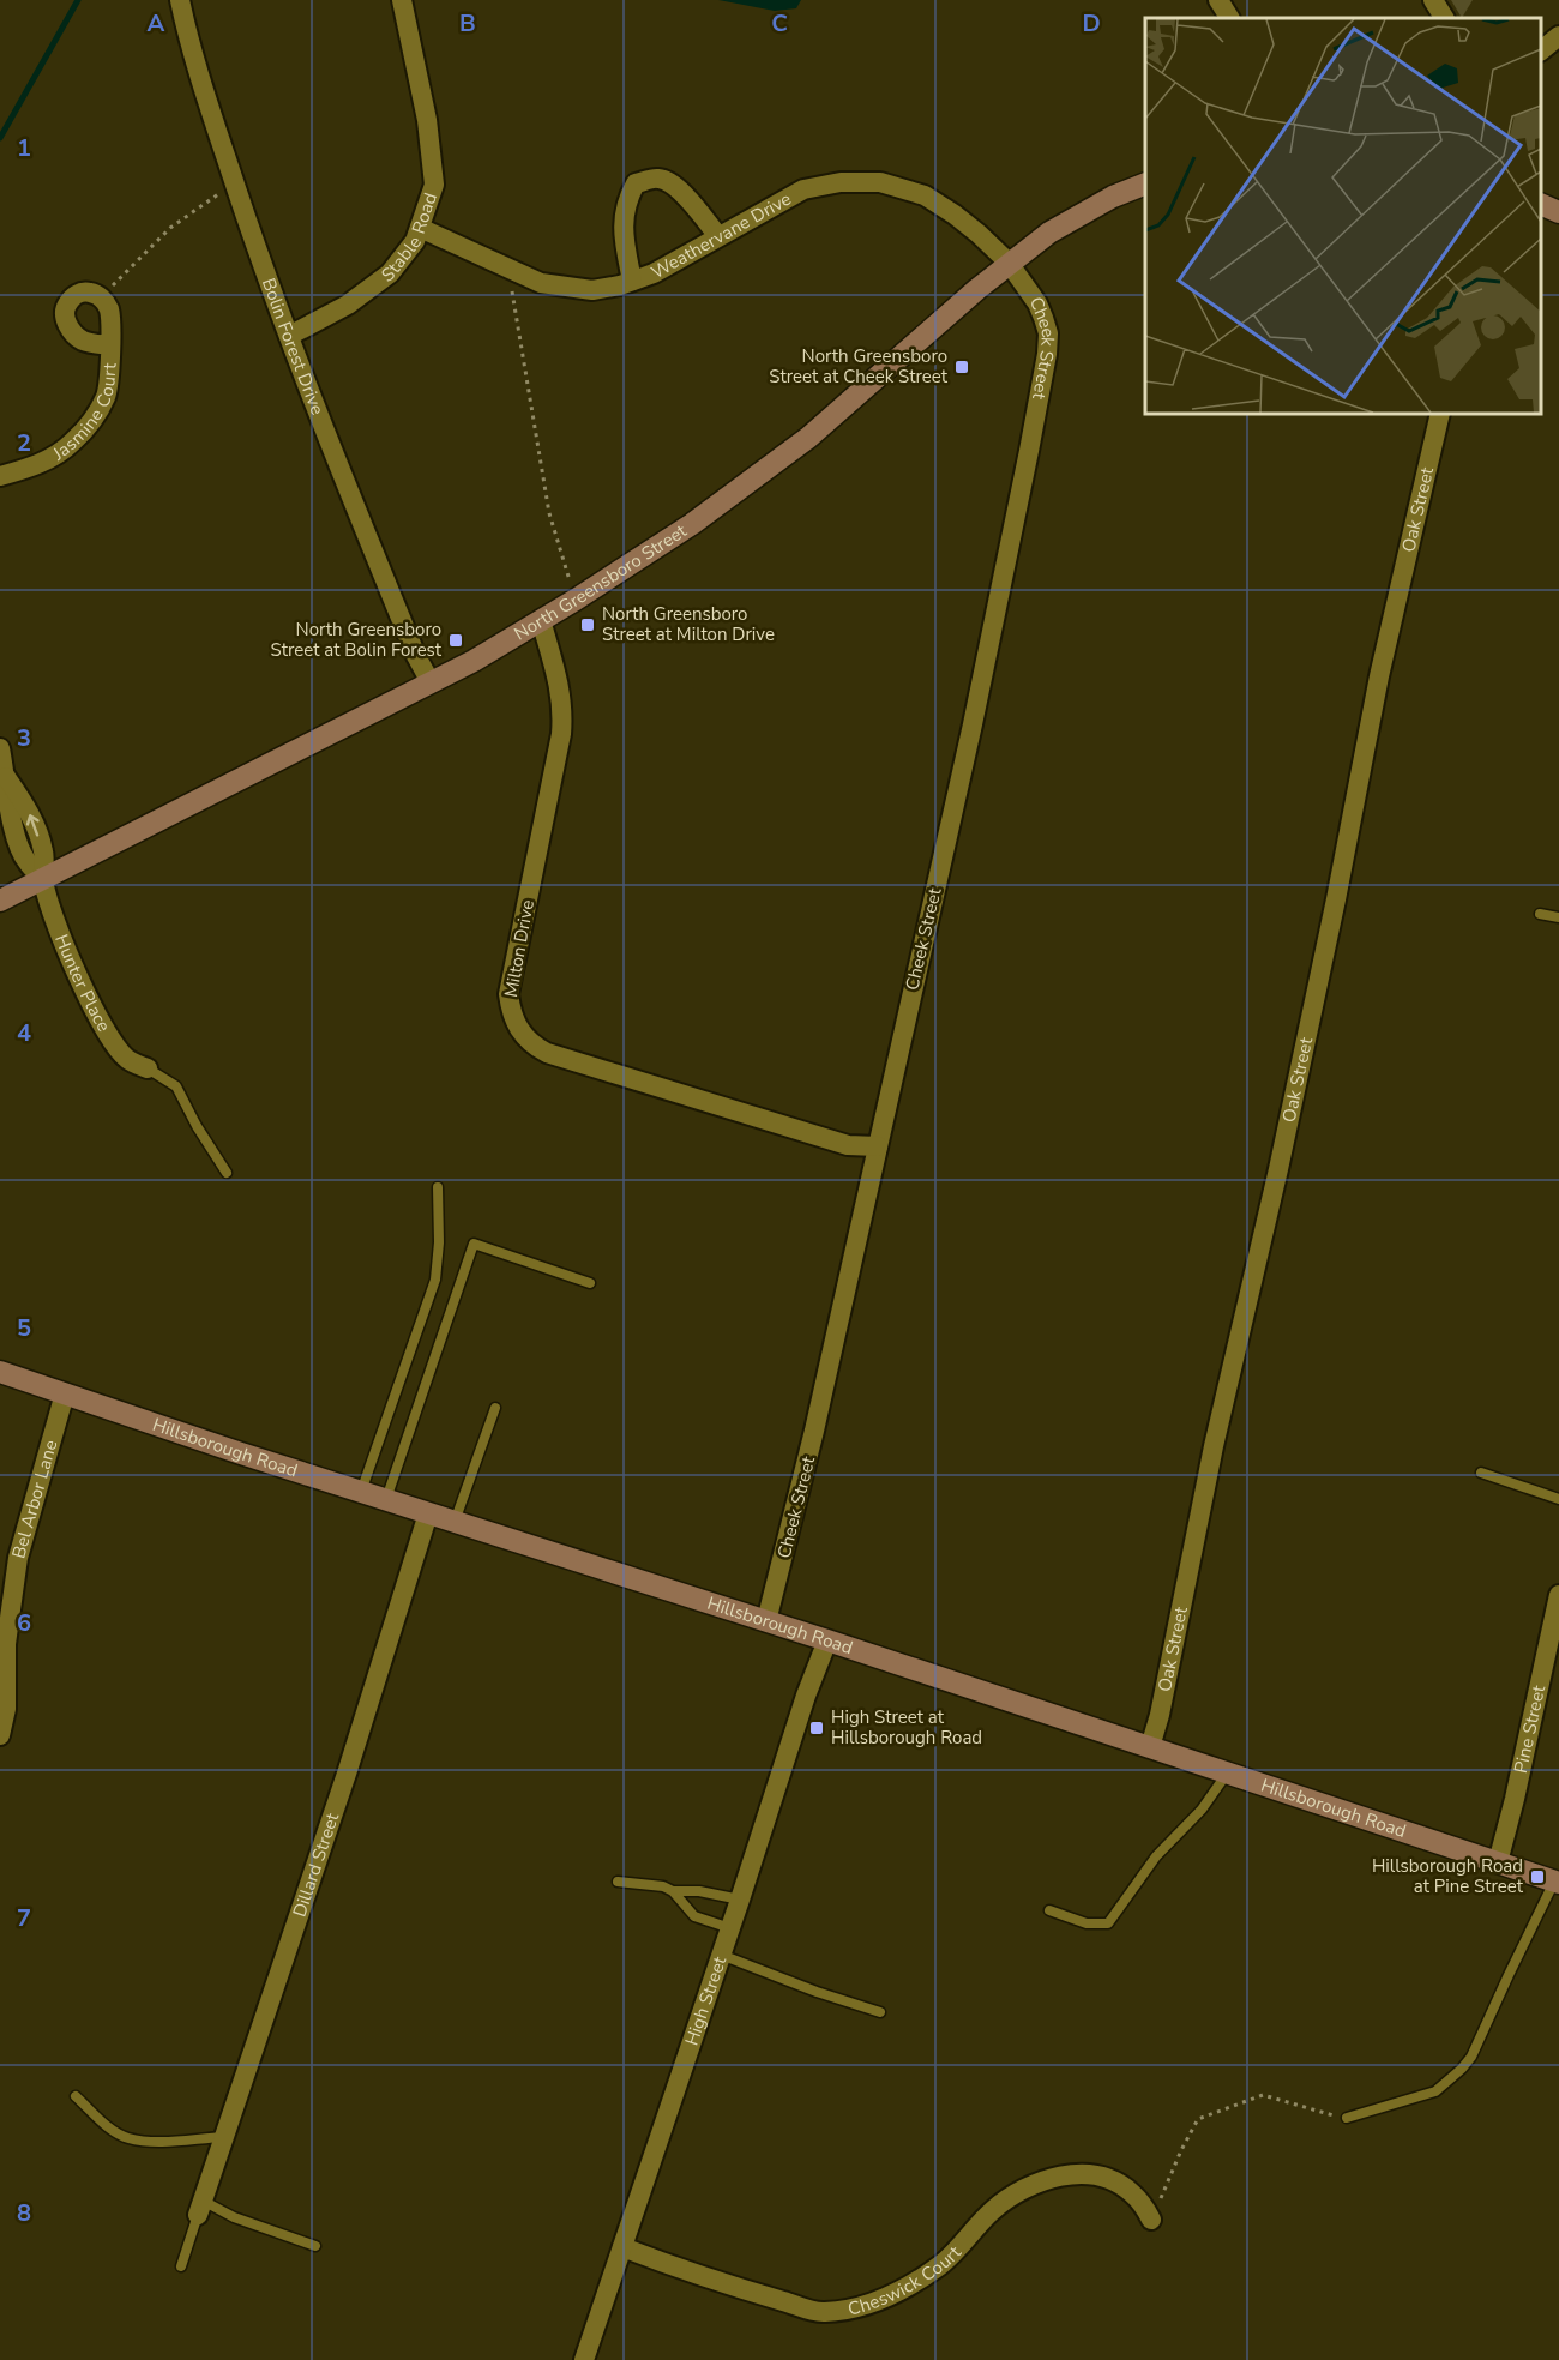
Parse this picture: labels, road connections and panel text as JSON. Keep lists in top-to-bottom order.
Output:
{
  "streets": {
    "street": [
      "Stable Road",
      "Weathervane Drive",
      "Bolin Forest Drive",
      "Cheek Street",
      "Jasmine Court",
      "Oak Street",
      "North Greensboro Street",
      "Milton Drive",
      "Hunter Place",
      "Hillsborough Road",
      "Bel Arbor Lane",
      "Pine Street",
      "Dillard Street",
      "High Street",
      "Cheswick Court"
    ]
  },
  "crossings": [
    ["Stable Road", "Weathervane Drive"],
    ["Stable Road", "Bolin Forest Drive"],
    ["Weathervane Drive", "Cheek Street"],
    ["Weathervane Drive", "North Greensboro Street"],
    ["Bolin Forest Drive", "North Greensboro Street"],
    ["Cheek Street", "North Greensboro Street"],
    ["Cheek Street", "Milton Drive"],
    ["Cheek Street", "Hillsborough Road"],
    ["Oak Street", "Hillsborough Road"],
    ["North Greensboro Street", "Milton Drive"],
    ["North Greensboro Street", "Hunter Place"],
    ["Hillsborough Road", "Bel Arbor Lane"],
    ["Hillsborough Road", "Pine Street"],
    ["Hillsborough Road", "Dillard Street"],
    ["Hillsborough Road", "High Street"],
    ["High Street", "Cheswick Court"]
  ],
  "places": {
    "transit": [
      "North Greensboro Street at Cheek Street",
      "North Greensboro Street at Milton Drive",
      "North Greensboro Street at Bolin Forest",
      "High Street at Hillsborough Road",
      "Hillsborough Road at Pine Street"
    ]
  },
  "grid": {
    "columns": [
      "A",
      "B",
      "C",
      "D"
    ],
    "rows": [
      "1",
      "2",
      "3",
      "4",
      "5",
      "6",
      "7",
      "8"
    ]
  }
}
